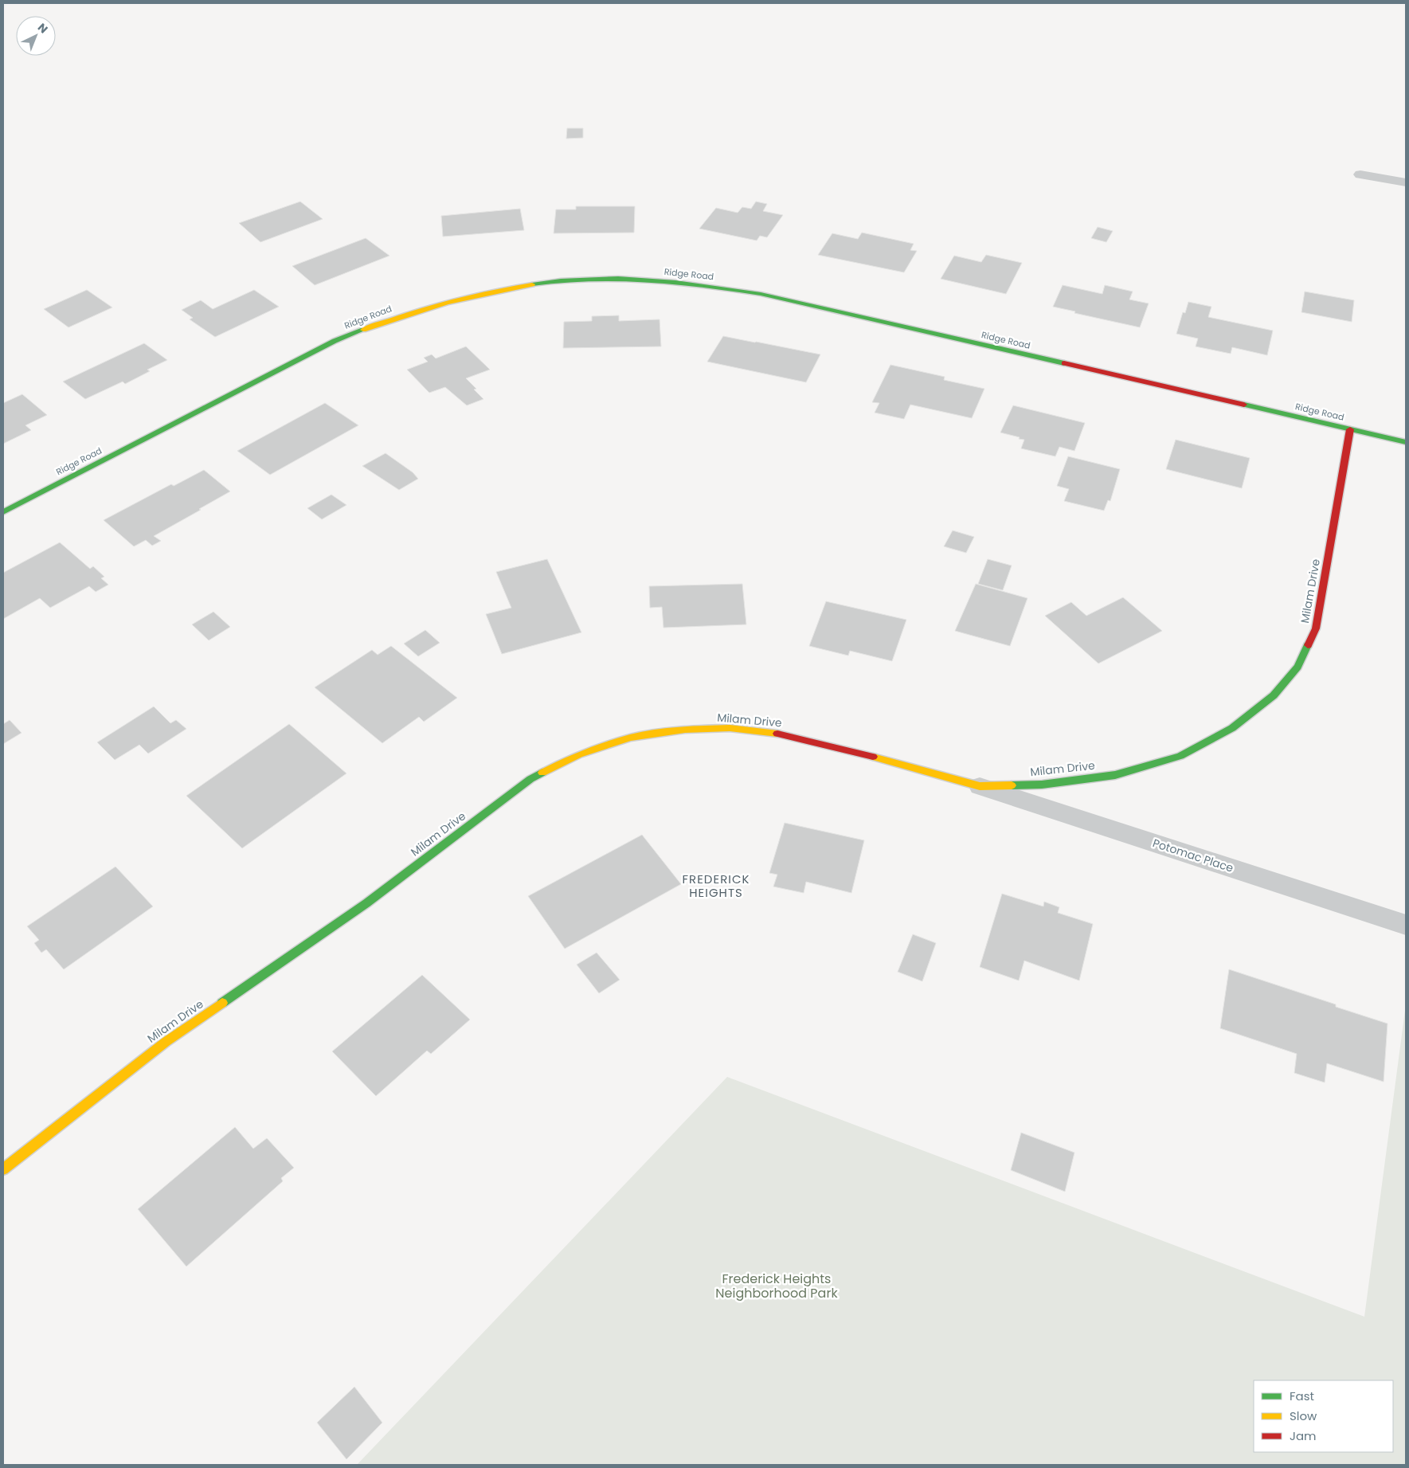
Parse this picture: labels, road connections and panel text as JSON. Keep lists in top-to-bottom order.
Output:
{
  "streets": {
    "street": ["Ridge Road", "Milam Drive", "Potomac Place"]
  },
  "crossings": [
    ["Ridge Road", "Milam Drive"],
    ["Milam Drive", "Potomac Place"]
  ],
  "districts": ["FREDERICK HEIGHTS"],
  "parks": ["Frederick Heights Neighborhood Park"],
  "legend": ["Fast", "Slow", "Jam"],
  "north": "top right"
}
